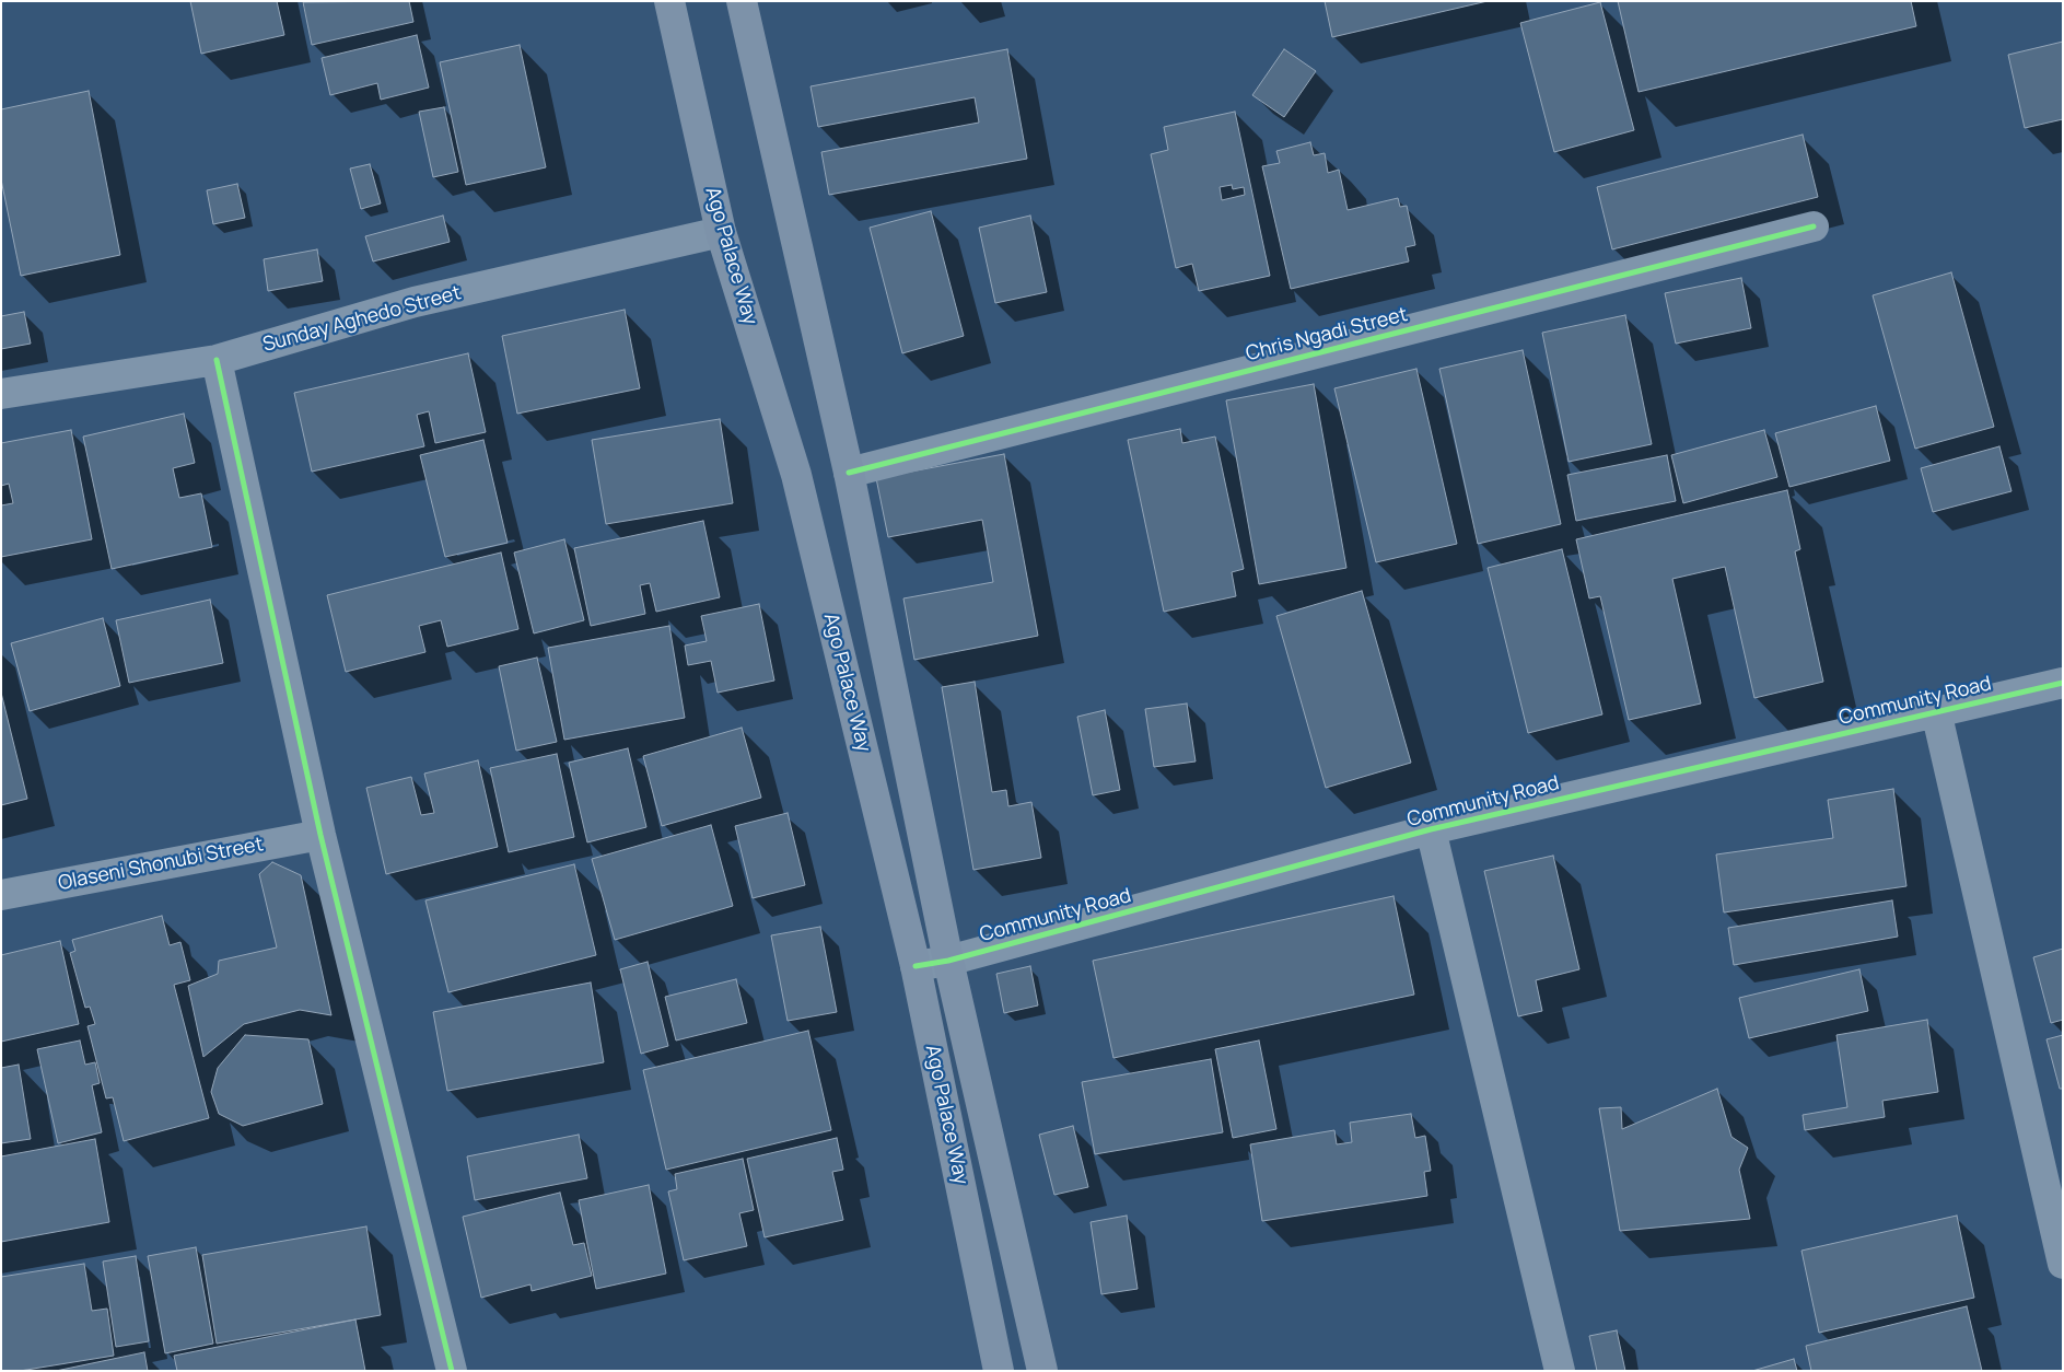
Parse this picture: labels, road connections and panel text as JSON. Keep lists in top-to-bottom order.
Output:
{
  "streets": {
    "main road": ["Ago Palace Way"],
    "street": [
      "Sunday Aghedo Street",
      "Chris Ngadi Street",
      "Community Road",
      "Olaseni Shonubi Street"
    ]
  },
  "crossings": [
    ["Ago Palace Way", "Sunday Aghedo Street"],
    ["Ago Palace Way", "Chris Ngadi Street"],
    ["Ago Palace Way", "Community Road"]
  ]
}
